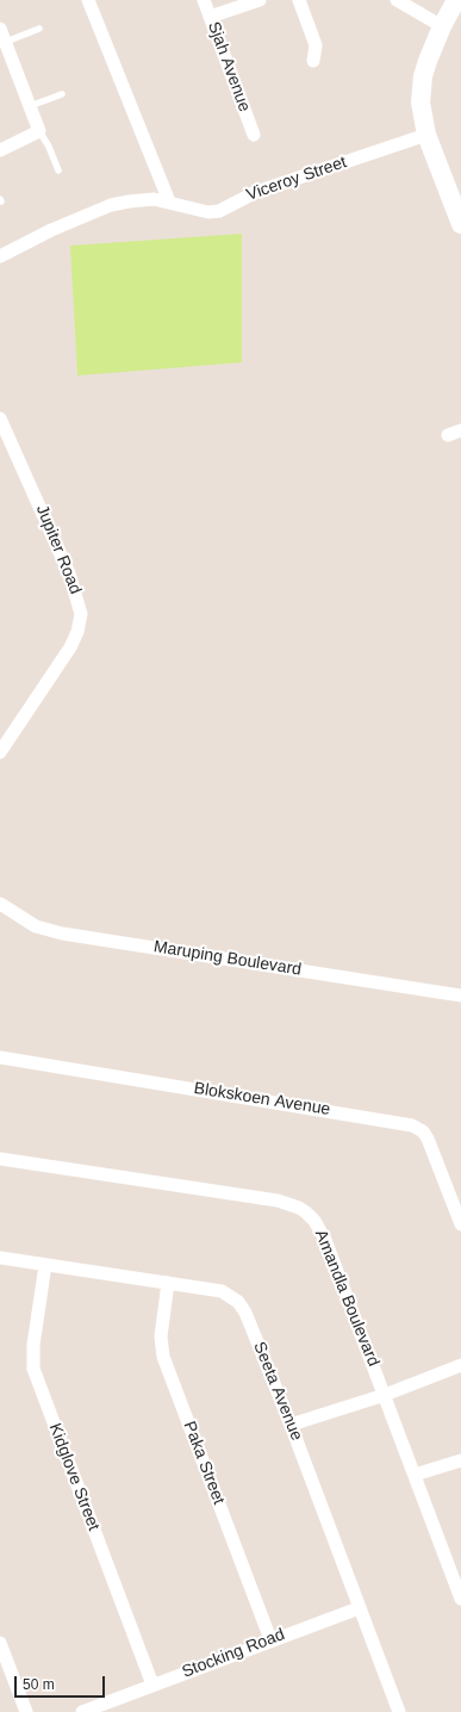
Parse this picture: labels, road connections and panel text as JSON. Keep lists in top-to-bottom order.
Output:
{
  "streets": {
    "street": [
      "Sjah Avenue",
      "Viceroy Street",
      "Jupiter Road",
      "Maruping Boulevard",
      "Blokskoen Avenue",
      "Amandla Boulevard",
      "Seeta Avenue",
      "Paka Street",
      "Kidglove Street",
      "Stocking Road"
    ]
  },
  "crossings": [
    ["Seeta Avenue", "Paka Street"],
    ["Seeta Avenue", "Kidglove Street"],
    ["Seeta Avenue", "Stocking Road"],
    ["Paka Street", "Stocking Road"],
    ["Kidglove Street", "Stocking Road"]
  ],
  "scale_bar": "50 m"
}
